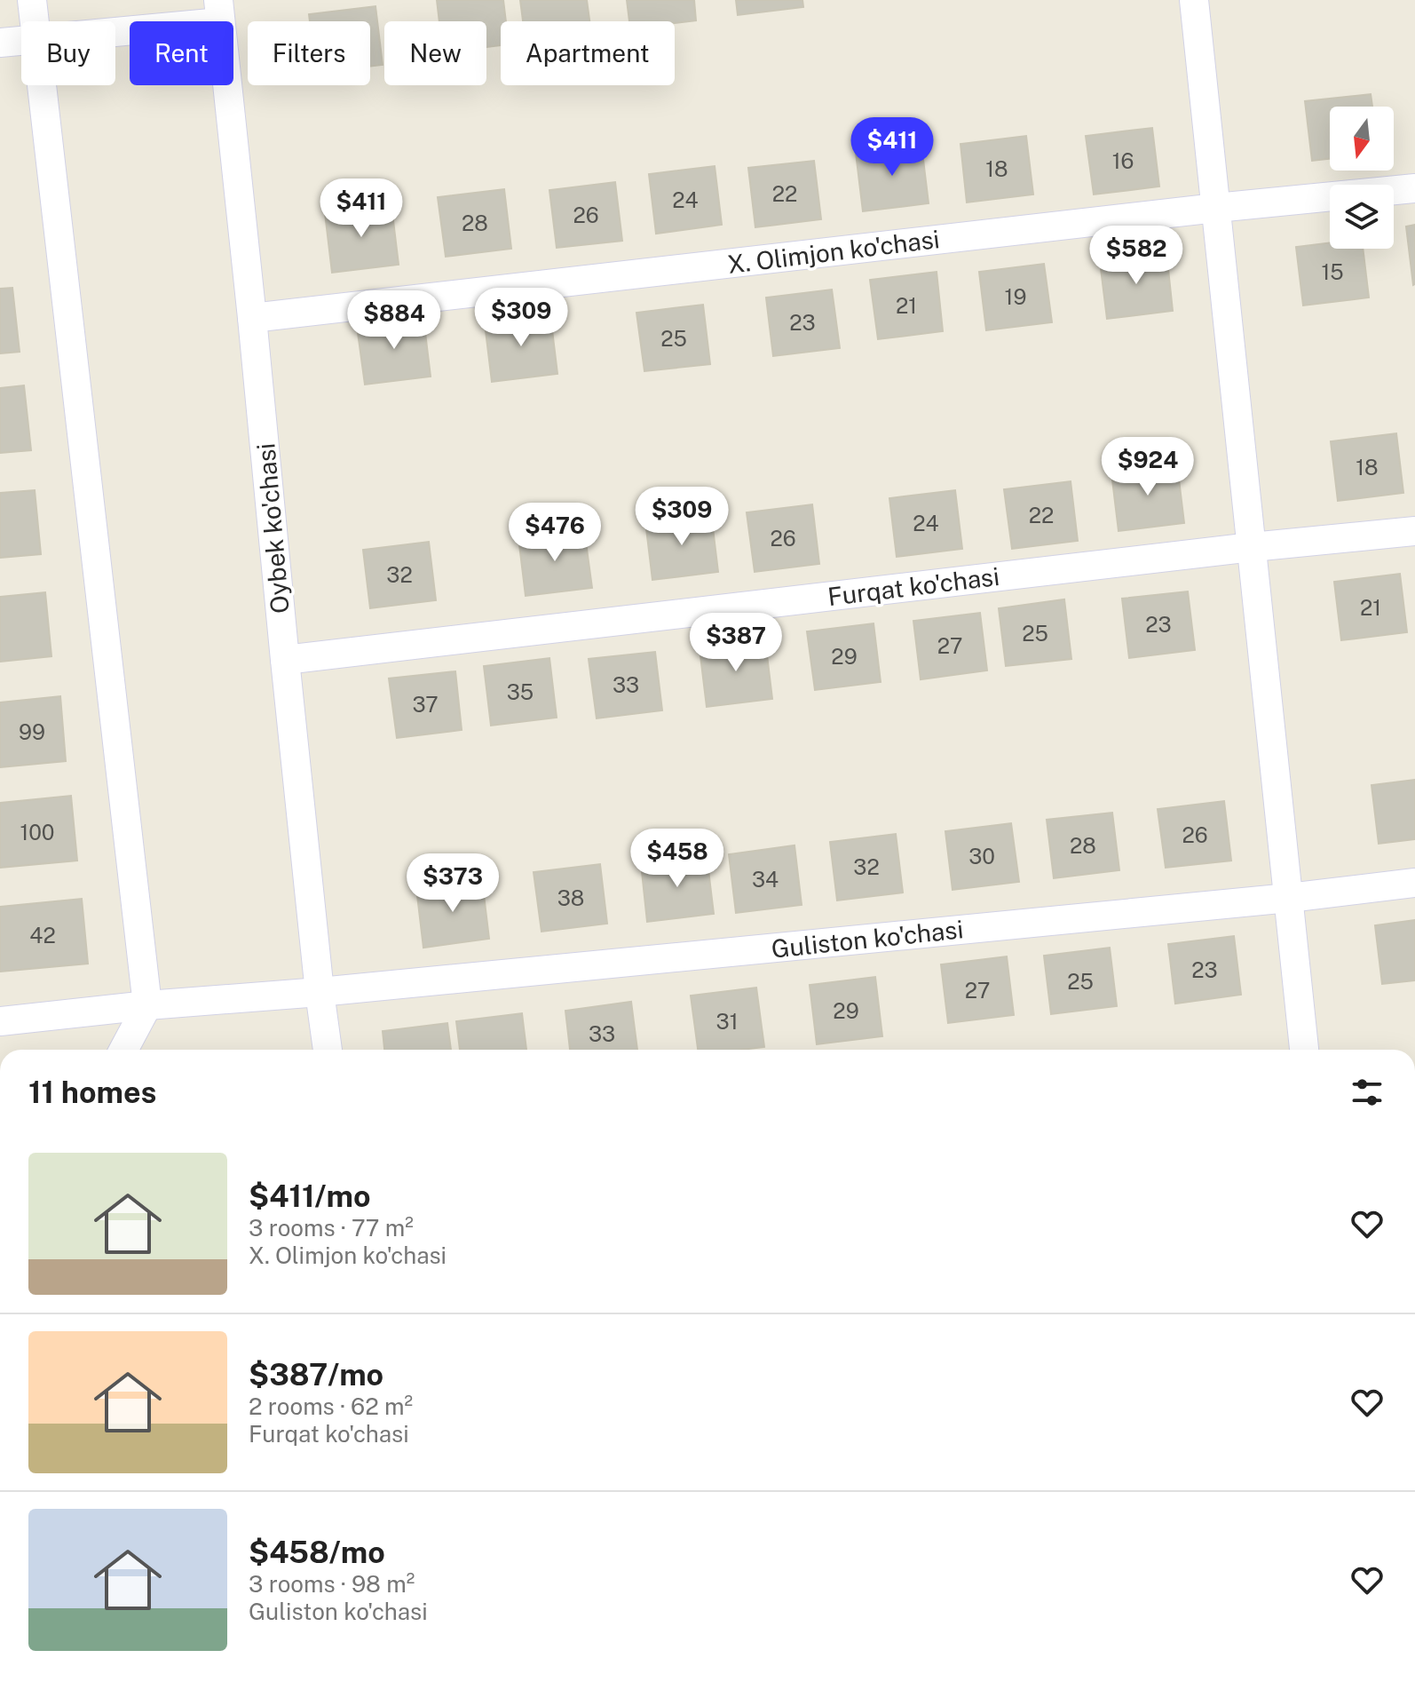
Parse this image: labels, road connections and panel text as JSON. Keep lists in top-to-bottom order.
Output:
{
  "streets": {
    "street": [
      "X. Olimjon ko'chasi",
      "Oybek ko'chasi",
      "Furqat ko'chasi",
      "Guliston ko'chasi"
    ]
  },
  "crossings": [
    ["X. Olimjon ko'chasi", "Oybek ko'chasi"],
    ["Oybek ko'chasi", "Furqat ko'chasi"],
    ["Oybek ko'chasi", "Guliston ko'chasi"]
  ],
  "house_numbers": [
    "16",
    "18",
    "22",
    "24",
    "26",
    "28",
    "15",
    "19",
    "21",
    "23",
    "25",
    "18",
    "22",
    "24",
    "26",
    "32",
    "21",
    "23",
    "25",
    "27",
    "29",
    "33",
    "35",
    "37",
    "99",
    "100",
    "26",
    "28",
    "30",
    "32",
    "34",
    "38",
    "42",
    "23",
    "25",
    "27",
    "29",
    "31",
    "33"
  ],
  "north": "bottom",
  "page": {
    "chip": [
      "Buy",
      "Rent",
      "Filters",
      "New",
      "Apartment"
    ],
    "price": [
      "$411",
      "$411",
      "$582",
      "$309",
      "$884",
      "$924",
      "$309",
      "$476",
      "$387",
      "$458",
      "$373"
    ],
    "heading": "11 homes",
    "list": [
      {
        "name": "$411/mo",
        "note": "3 rooms · 77 m² · X. Olimjon ko'chasi"
      },
      {
        "name": "$387/mo",
        "note": "2 rooms · 62 m² · Furqat ko'chasi"
      },
      {
        "name": "$458/mo",
        "note": "3 rooms · 98 m² · Guliston ko'chasi"
      }
    ]
  }
}
